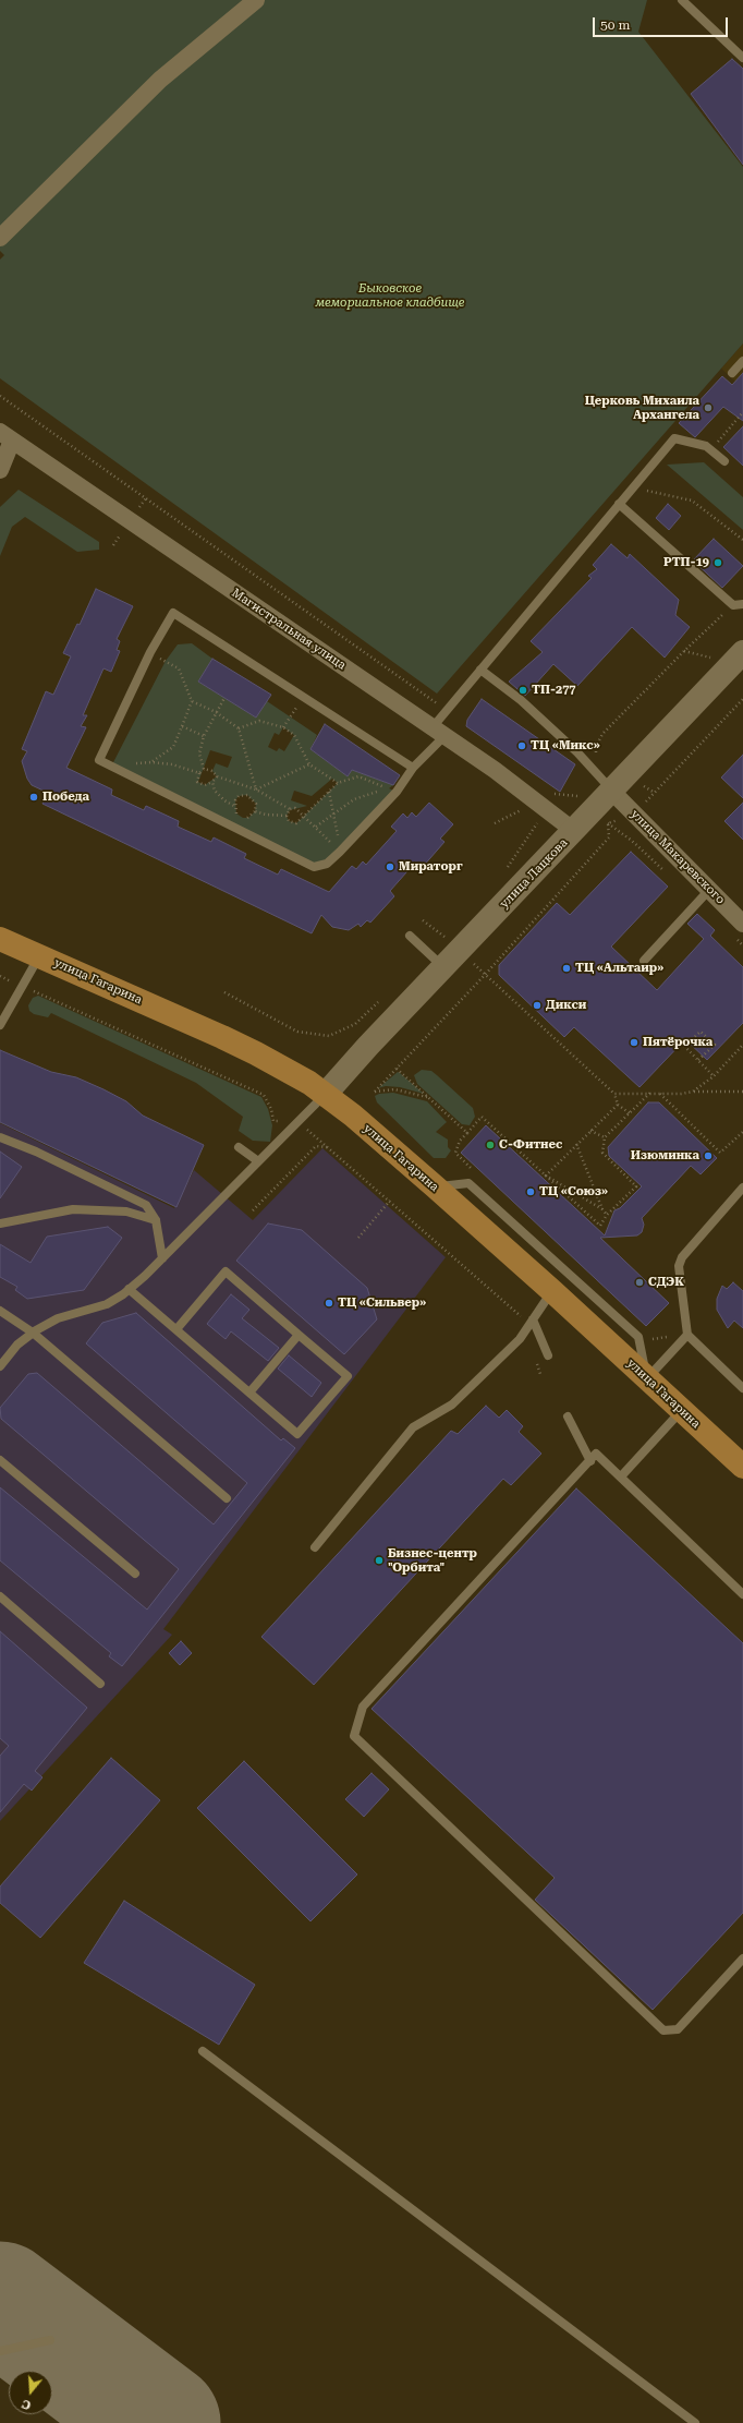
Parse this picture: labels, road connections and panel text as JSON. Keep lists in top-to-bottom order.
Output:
{
  "streets": {
    "main road": ["улица Гагарина"],
    "street": ["Магистральная улица", "улица Макаревского", "улица Лацкова"]
  },
  "crossings": [
    ["Магистральная улица", "улица Лацкова"],
    ["улица Макаревского", "улица Лацкова"],
    ["улица Лацкова", "улица Гагарина"]
  ],
  "parks": ["Быковское мемориальное кладбище"],
  "places": [
    "Церковь Михаила Архангела",
    "РТП-19",
    "ТП-277",
    "ТЦ «Микс»",
    "Победа",
    "Мираторг",
    "ТЦ «Альтаир»",
    "Дикси",
    "Пятёрочка",
    "С-Фитнес",
    "Изюминка",
    "ТЦ «Союз»",
    "СДЭК",
    "ТЦ «Сильвер»",
    "Бизнес-центр \"Орбита\""
  ],
  "scale_bar": "50 m",
  "north": "bottom"
}
